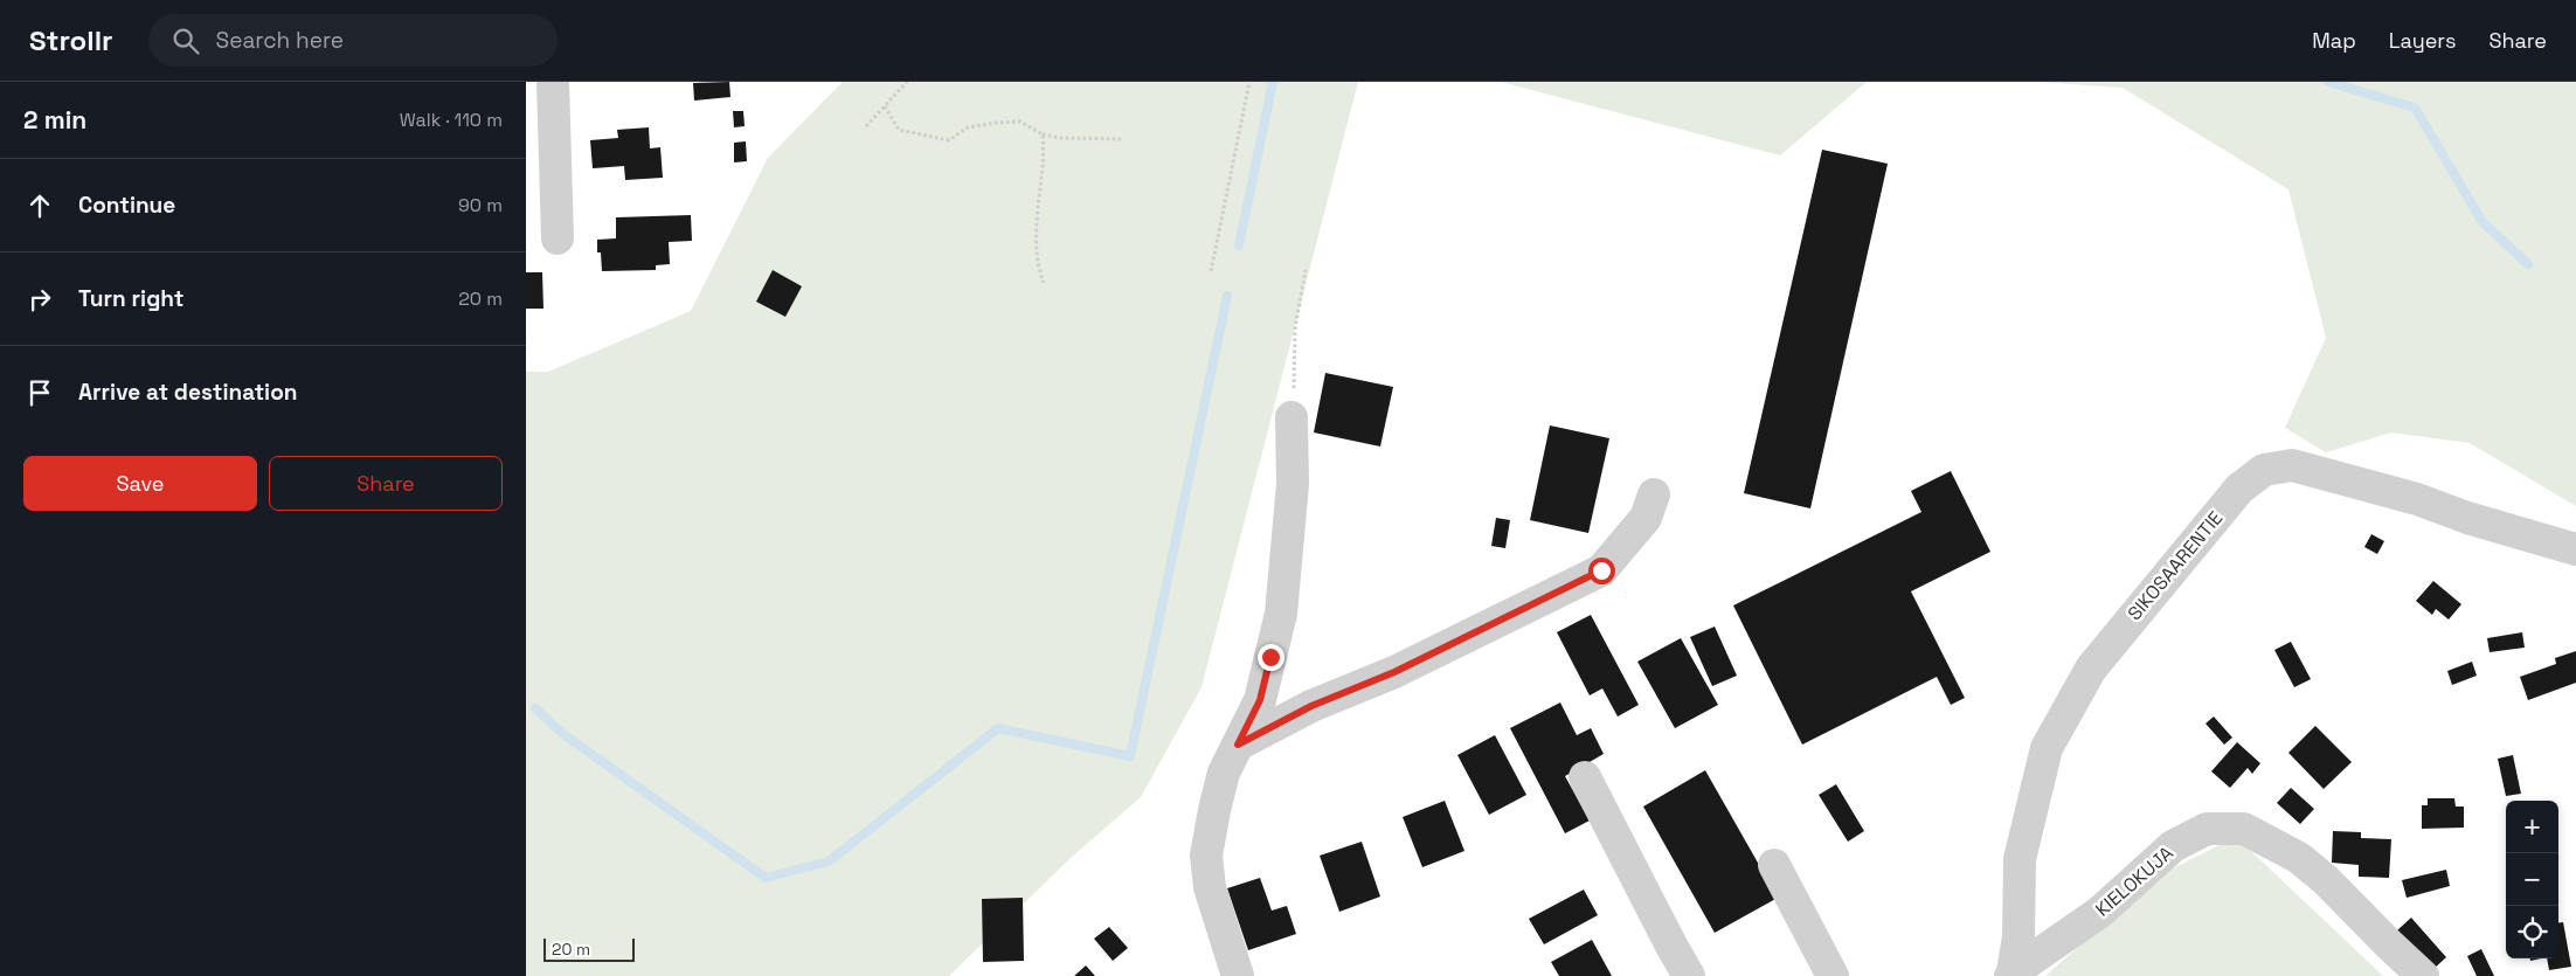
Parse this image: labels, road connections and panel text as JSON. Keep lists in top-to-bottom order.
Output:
{
  "streets": {
    "street": ["SIKOSAARENTIE", "KIELOKUJA"]
  },
  "crossings": [
    ["SIKOSAARENTIE", "KIELOKUJA"]
  ],
  "scale_bar": "20 m",
  "page": {
    "header": "Strollr",
    "search": "Search here",
    "nav": ["Map", "Layers", "Share"],
    "heading": ["2 min", "Walk · 110 m"],
    "list": [
      ["Continue", "90 m"],
      ["Turn right", "20 m"],
      "Arrive at destination"
    ],
    "buttons": ["Save", "Share"],
    "map_buttons": ["+", "−"],
    "scale": "20 m"
  }
}
